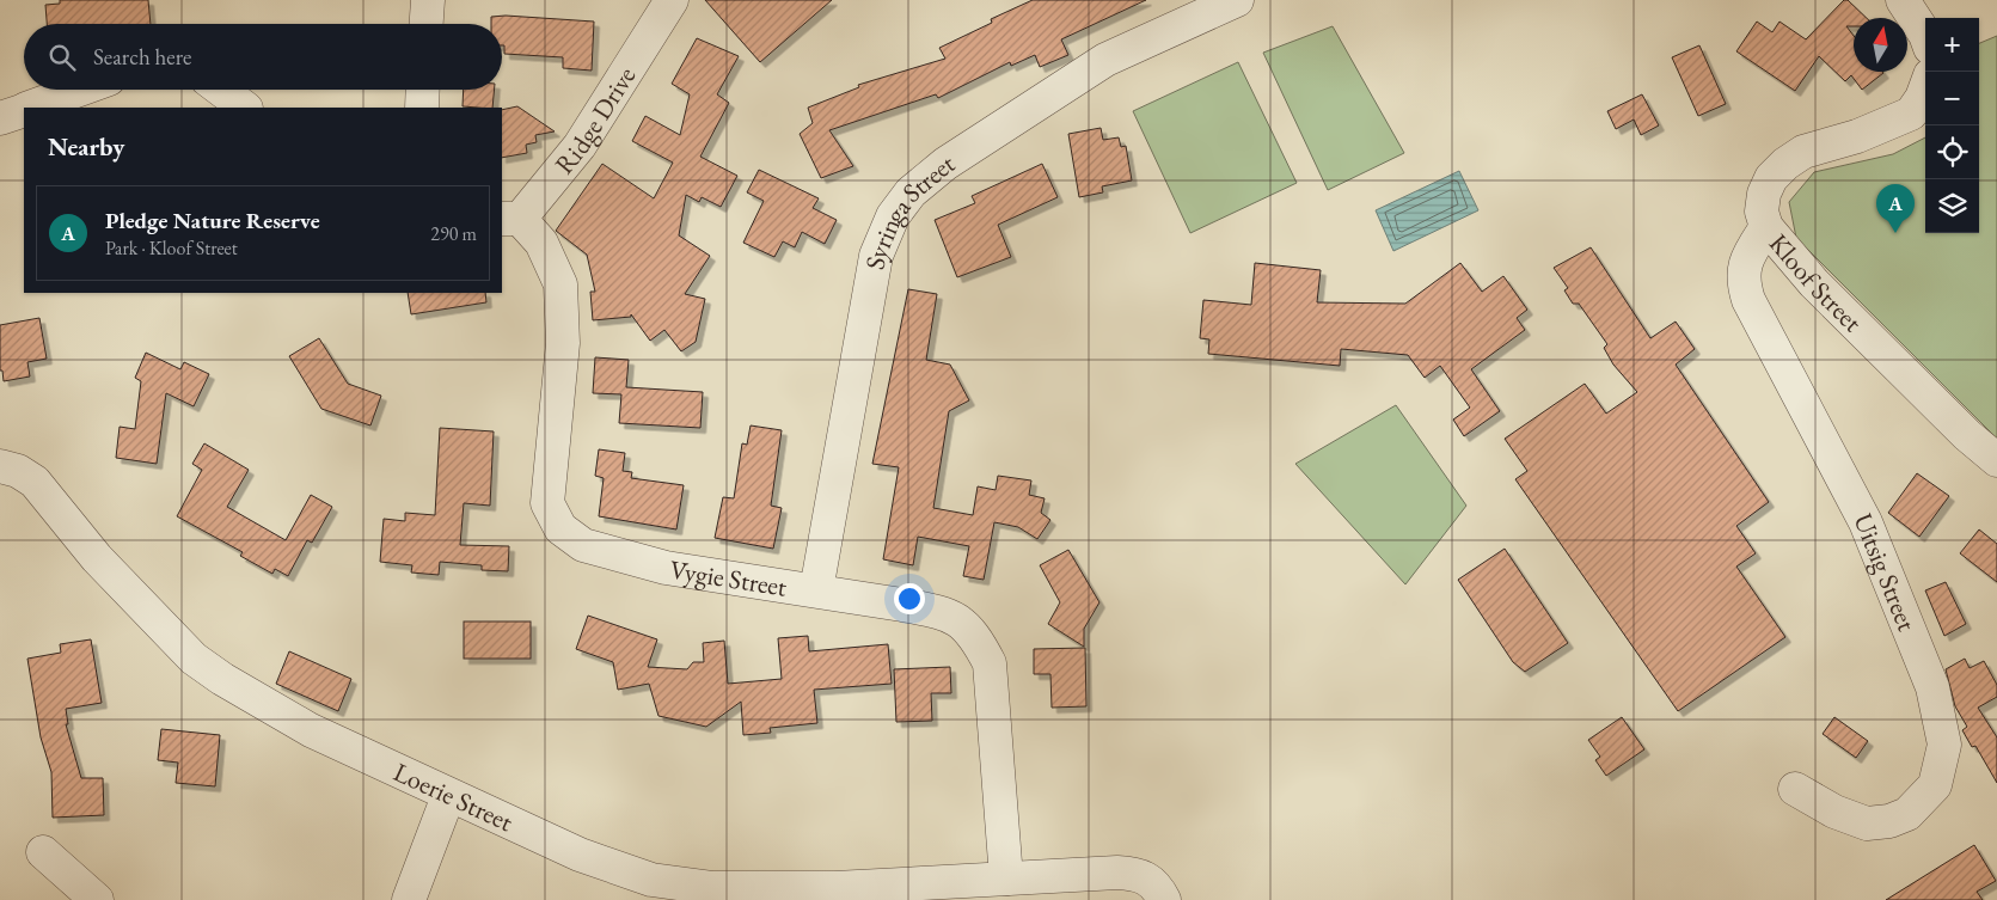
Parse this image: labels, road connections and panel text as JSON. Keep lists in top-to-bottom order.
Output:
{
  "streets": {
    "street": [
      "Ridge Drive",
      "Syringa Street",
      "Kloof Street",
      "Uitsig Street",
      "Vygie Street",
      "Loerie Street"
    ]
  },
  "crossings": [
    ["Ridge Drive", "Vygie Street"],
    ["Syringa Street", "Vygie Street"],
    ["Kloof Street", "Uitsig Street"],
    ["Vygie Street", "Loerie Street"]
  ],
  "north": "top",
  "page": {
    "map_buttons": ["+", "−"],
    "search": "Search here",
    "heading": "Nearby",
    "pins": "A",
    "list": [
      {
        "mark": "A",
        "name": "Pledge Nature Reserve",
        "note": "Park · Kloof Street",
        "value": "290 m"
      }
    ]
  }
}
